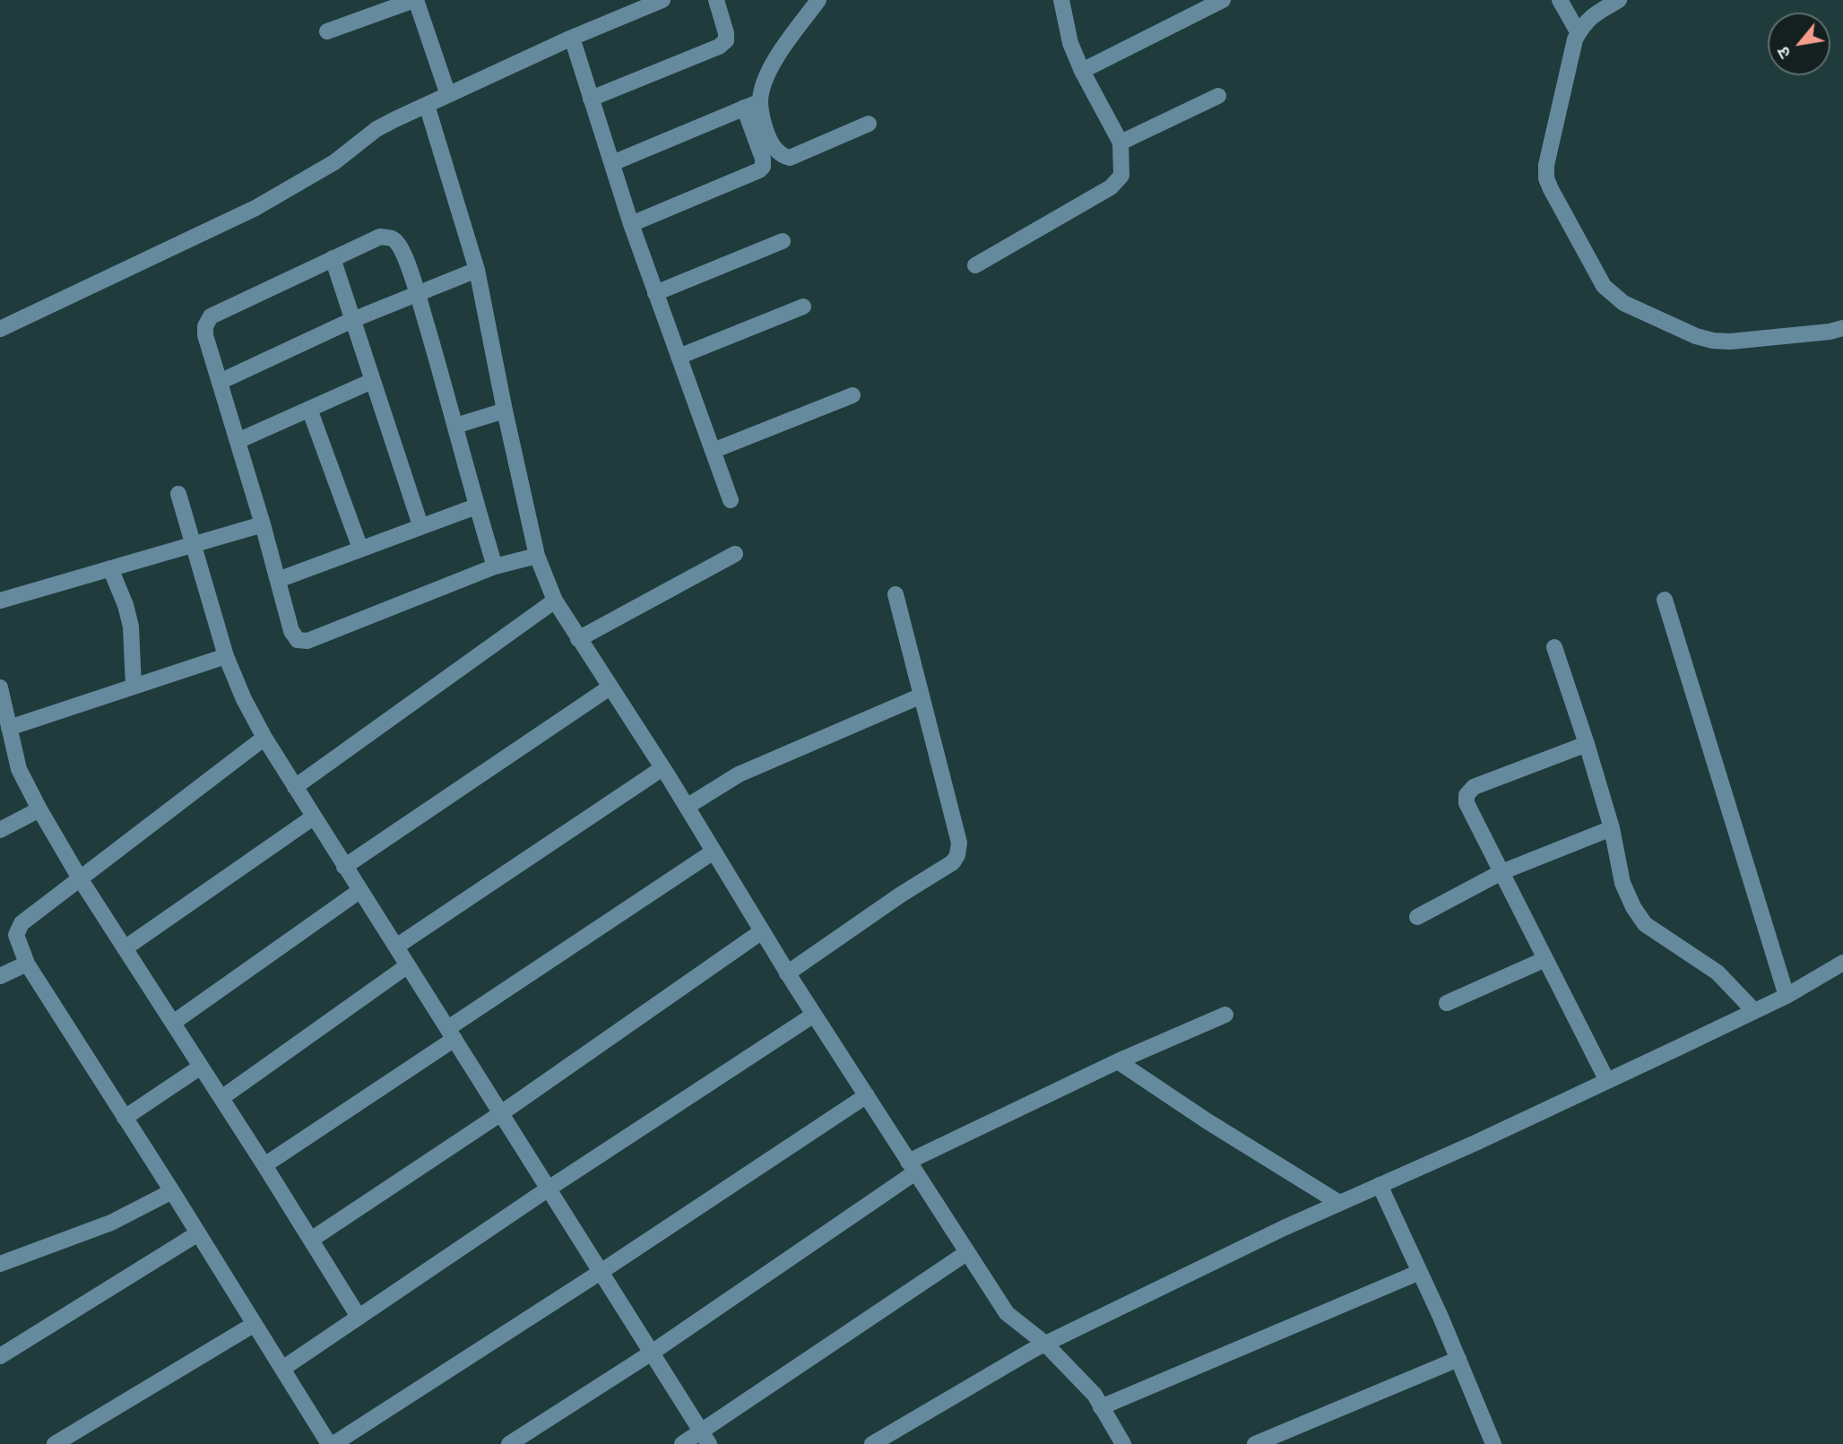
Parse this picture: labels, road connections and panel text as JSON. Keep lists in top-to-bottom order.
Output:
{
  "north": "bottom left"
}
